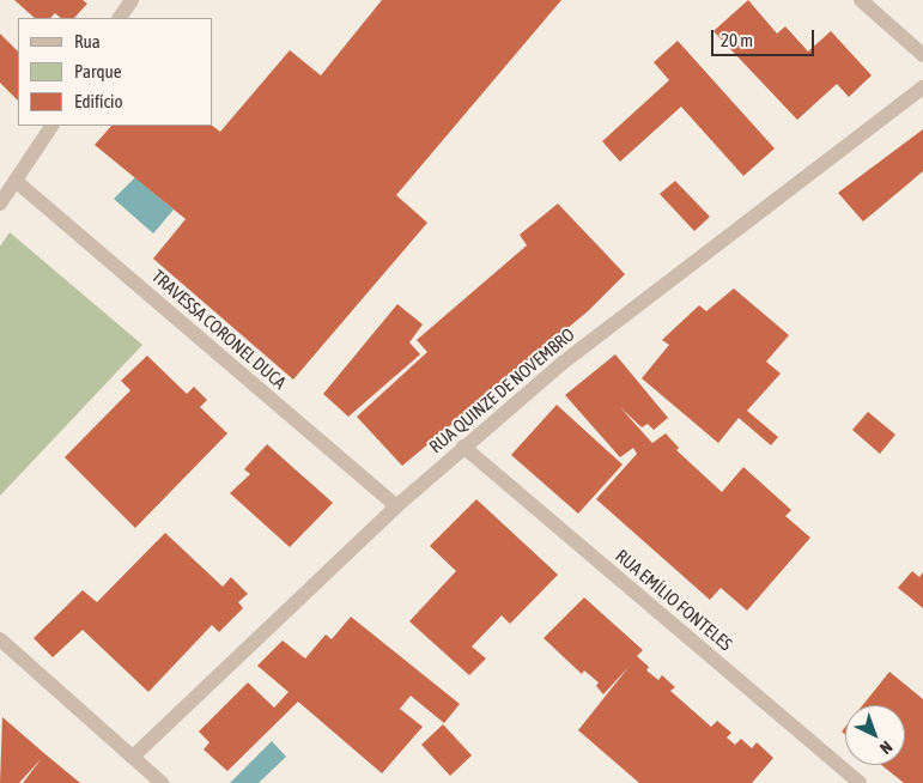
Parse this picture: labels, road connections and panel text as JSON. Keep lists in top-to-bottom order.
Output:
{
  "streets": {
    "street": ["TRAVESSA CORONEL DUCA", "RUA QUINZE DE NOVEMBRO", "RUA EMÍLIO FONTELES"]
  },
  "crossings": [
    ["TRAVESSA CORONEL DUCA", "RUA QUINZE DE NOVEMBRO"],
    ["RUA QUINZE DE NOVEMBRO", "RUA EMÍLIO FONTELES"]
  ],
  "legend": ["Rua", "Parque", "Edifício"],
  "scale_bar": "20 m",
  "north": "bottom right"
}
